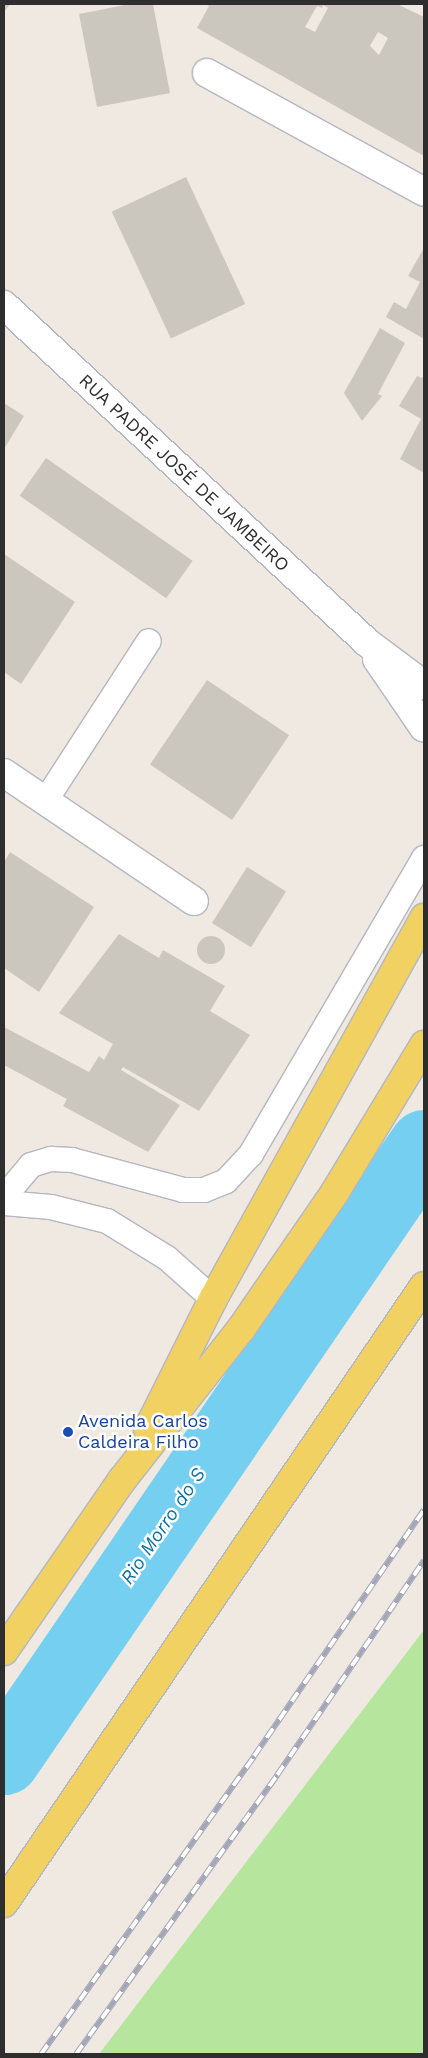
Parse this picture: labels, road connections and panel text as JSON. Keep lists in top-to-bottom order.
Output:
{
  "streets": {
    "main road": ["RUA PADRE JOSÉ DE JAMBEIRO"]
  },
  "water": ["Rio Morro do S"],
  "places": ["Avenida Carlos Caldeira Filho"]
}
